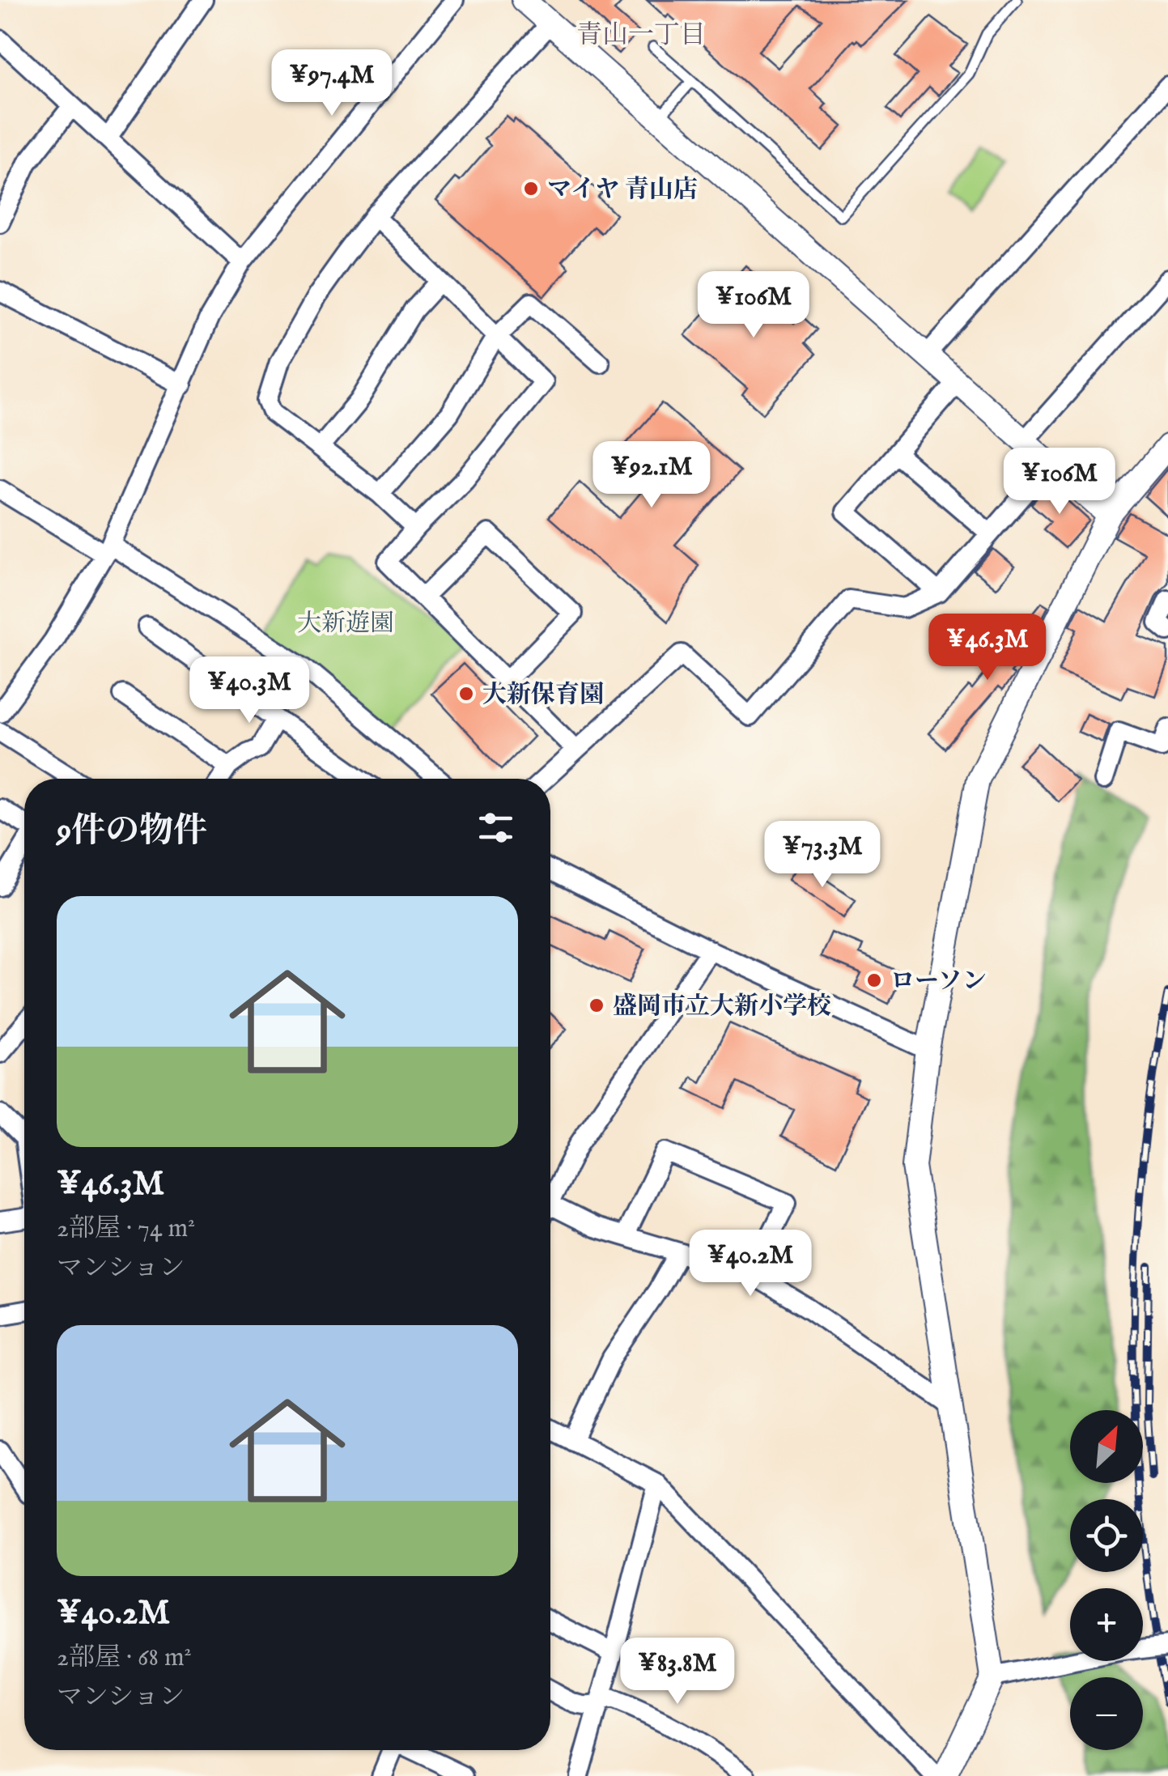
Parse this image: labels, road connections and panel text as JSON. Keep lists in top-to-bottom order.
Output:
{
  "districts": ["青山一丁目"],
  "parks": ["大新遊園"],
  "places": [
    "マイヤ 青山店",
    "大新保育園",
    "ローソン",
    "盛岡市立大新小学校"
  ],
  "north": "top right",
  "page": {
    "price": [
      "¥97.4M",
      "¥106M",
      "¥92.1M",
      "¥106M",
      "¥46.3M",
      "¥40.3M",
      "¥73.3M",
      "¥40.2M",
      "¥83.8M"
    ],
    "heading": "9件の物件",
    "list": [
      {
        "name": "¥46.3M",
        "note": "2部屋 · 74 m² · マンション"
      },
      {
        "name": "¥40.2M",
        "note": "2部屋 · 68 m² · マンション"
      }
    ],
    "map_buttons": ["+", "−"]
  }
}
